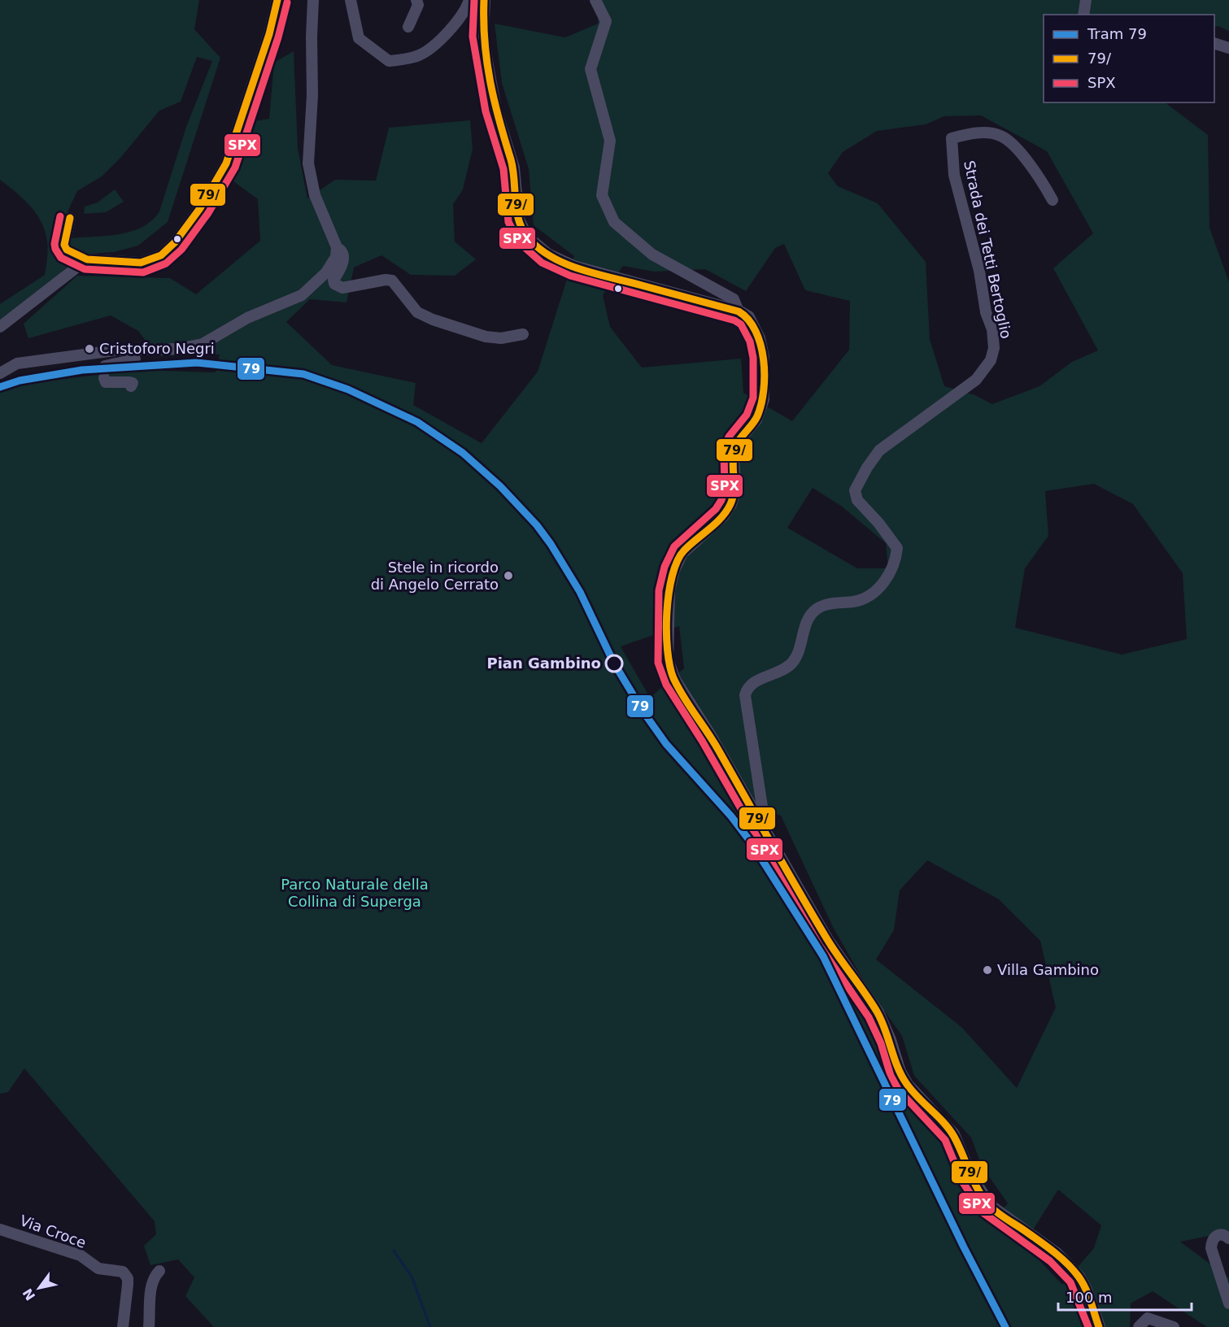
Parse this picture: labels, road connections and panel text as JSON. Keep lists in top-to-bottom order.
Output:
{
  "streets": {
    "street": ["Strada dei Tetti Bertoglio", "Via Croce"]
  },
  "parks": ["Parco Naturale della Collina di Superga"],
  "places": [
    "Cristoforo Negri",
    "Stele in ricordo di Angelo Cerrato",
    "Pian Gambino",
    "Villa Gambino"
  ],
  "lines": ["transit line 79/", "transit line SPX", "tram line 79"],
  "legend": ["Tram 79", "79/", "SPX"],
  "scale_bar": "100 m",
  "north": "bottom left"
}
